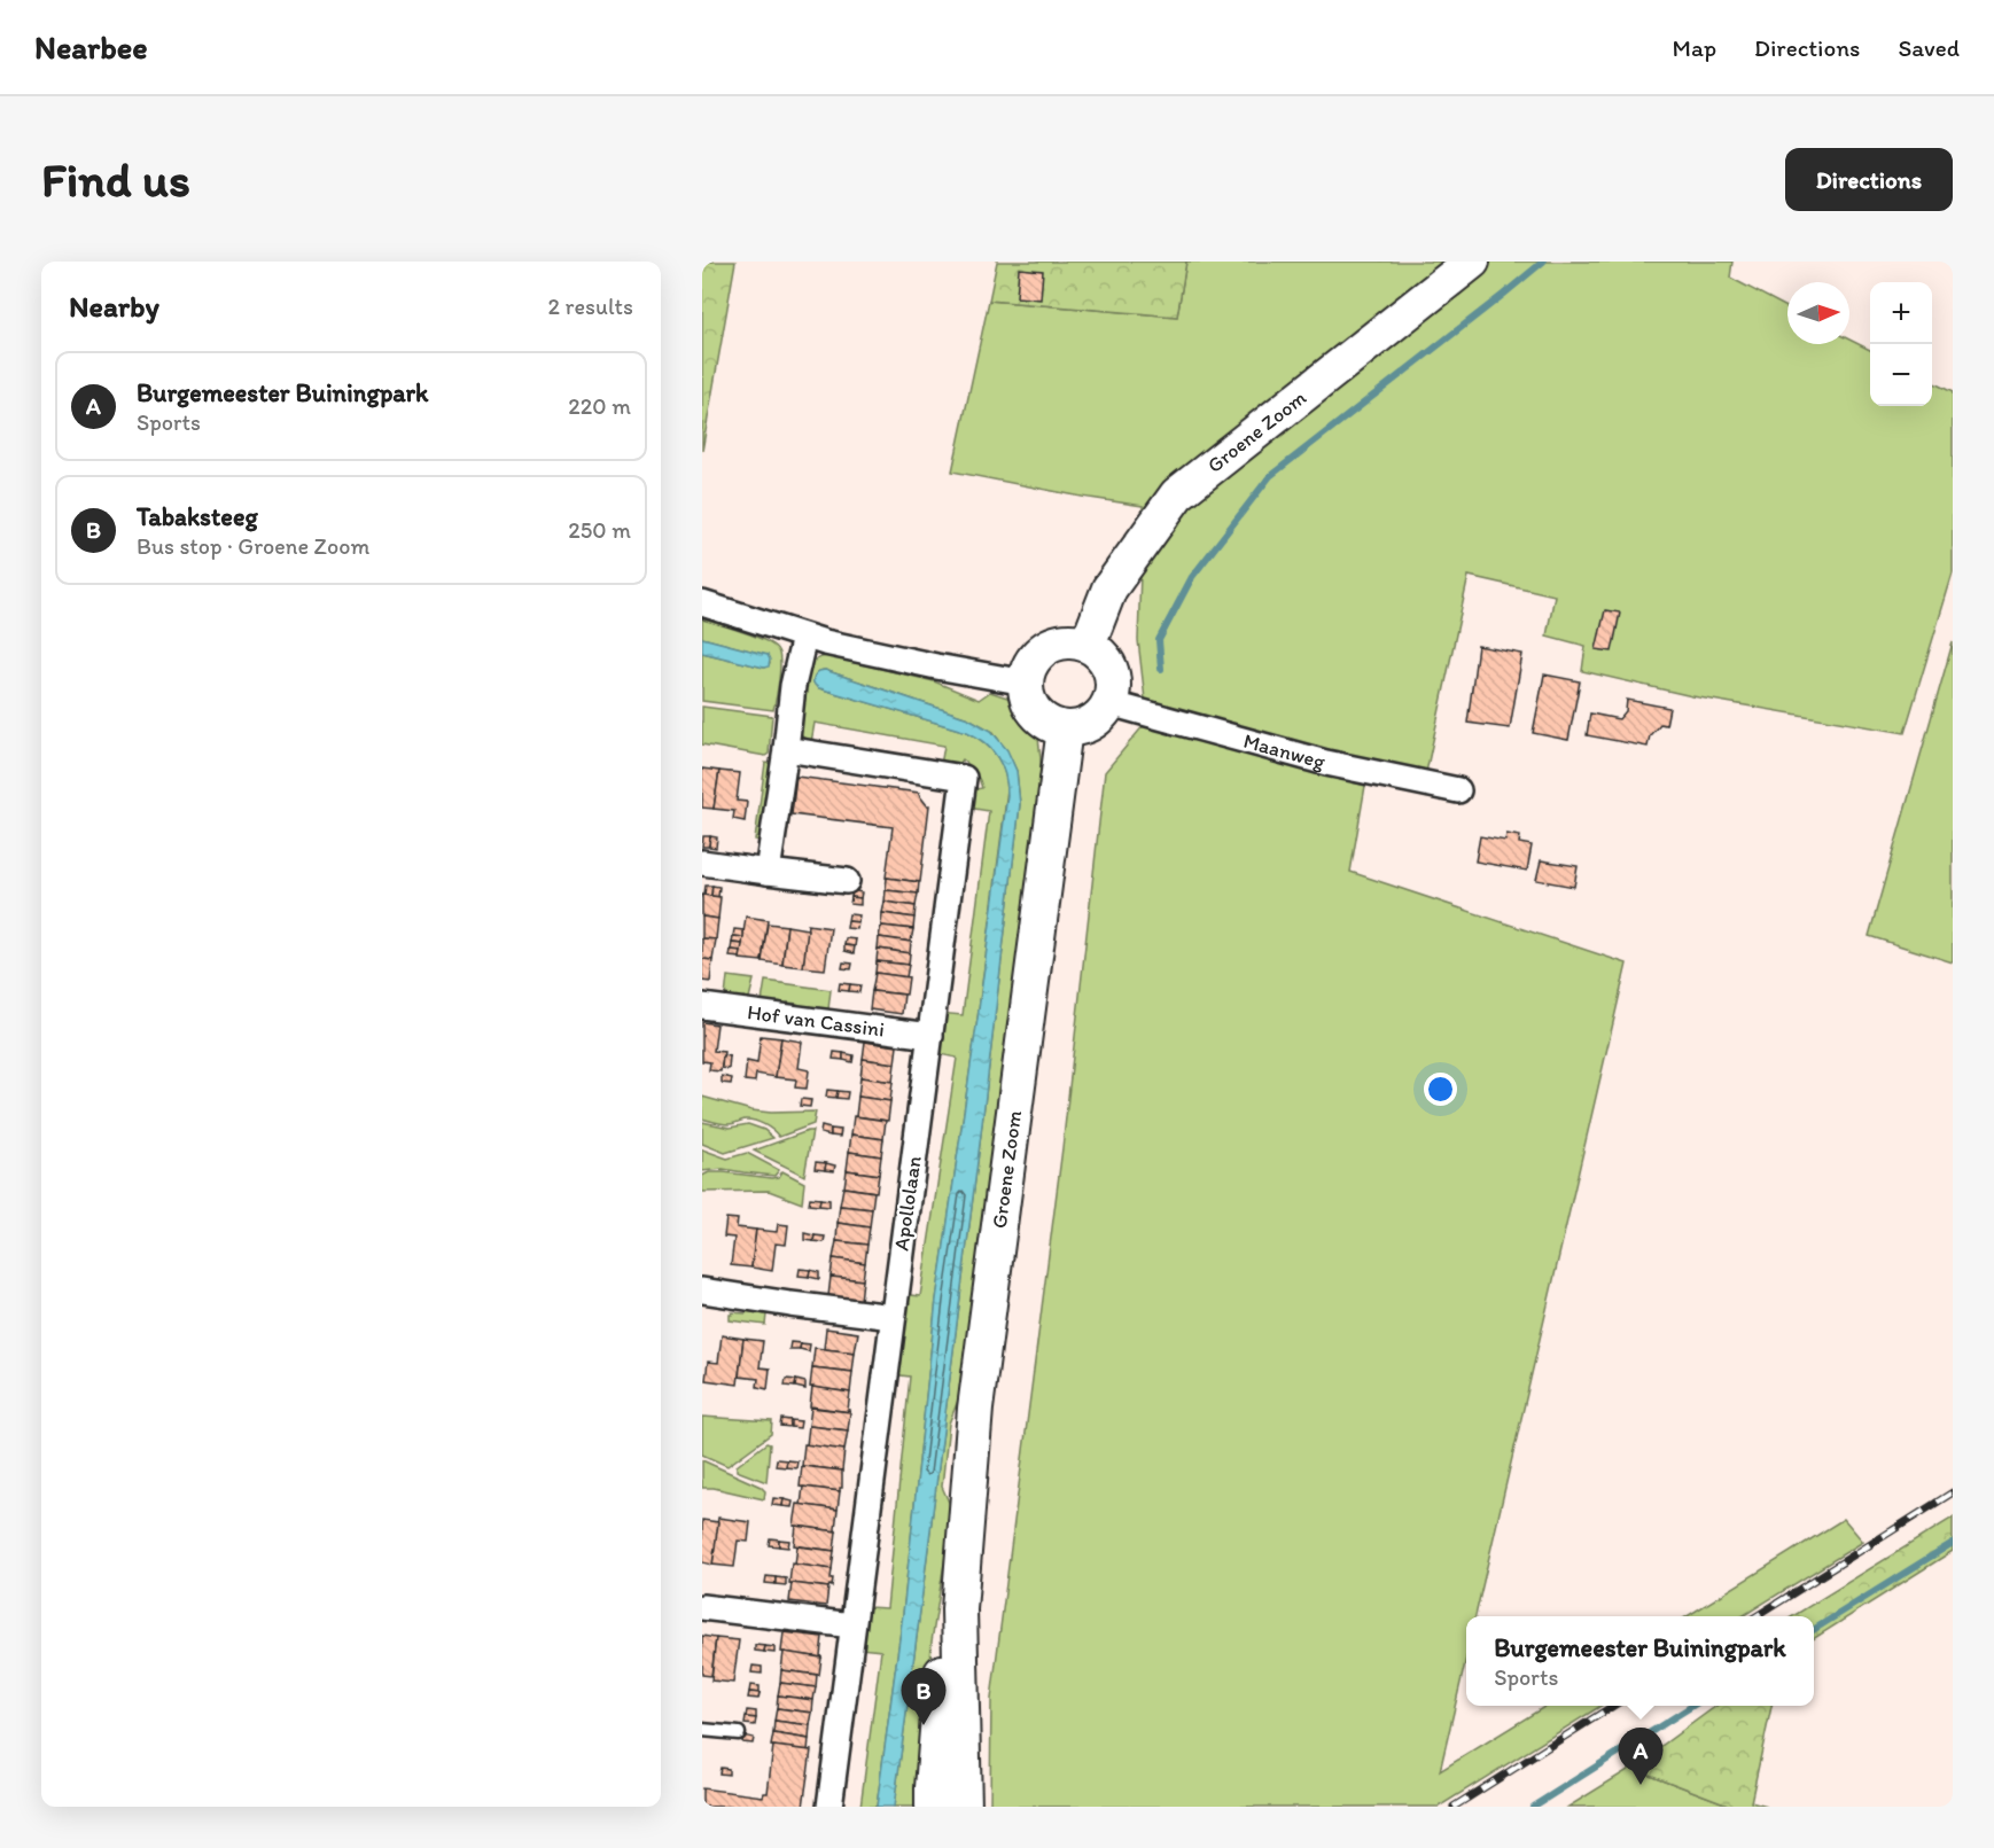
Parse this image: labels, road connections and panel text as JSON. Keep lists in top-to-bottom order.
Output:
{
  "streets": {
    "main road": ["Groene Zoom"],
    "street": ["Maanweg", "Hof van Cassini", "Apollolaan"]
  },
  "crossings": [
    ["Groene Zoom", "Maanweg"],
    ["Hof van Cassini", "Apollolaan"]
  ],
  "north": "right",
  "page": {
    "header": "Nearbee",
    "nav": ["Map", "Directions", "Saved"],
    "buttons": "Directions",
    "title": "Find us",
    "heading": ["Nearby", "2 results"],
    "map_buttons": ["+", "−"],
    "list": [
      {
        "mark": "A",
        "name": "Burgemeester Buiningpark",
        "note": "Sports",
        "value": "220 m"
      },
      {
        "mark": "B",
        "name": "Tabaksteeg",
        "note": "Bus stop · Groene Zoom",
        "value": "250 m"
      }
    ],
    "popup": ["Burgemeester Buiningpark", "Sports"],
    "pins": ["B", "A"]
  }
}
